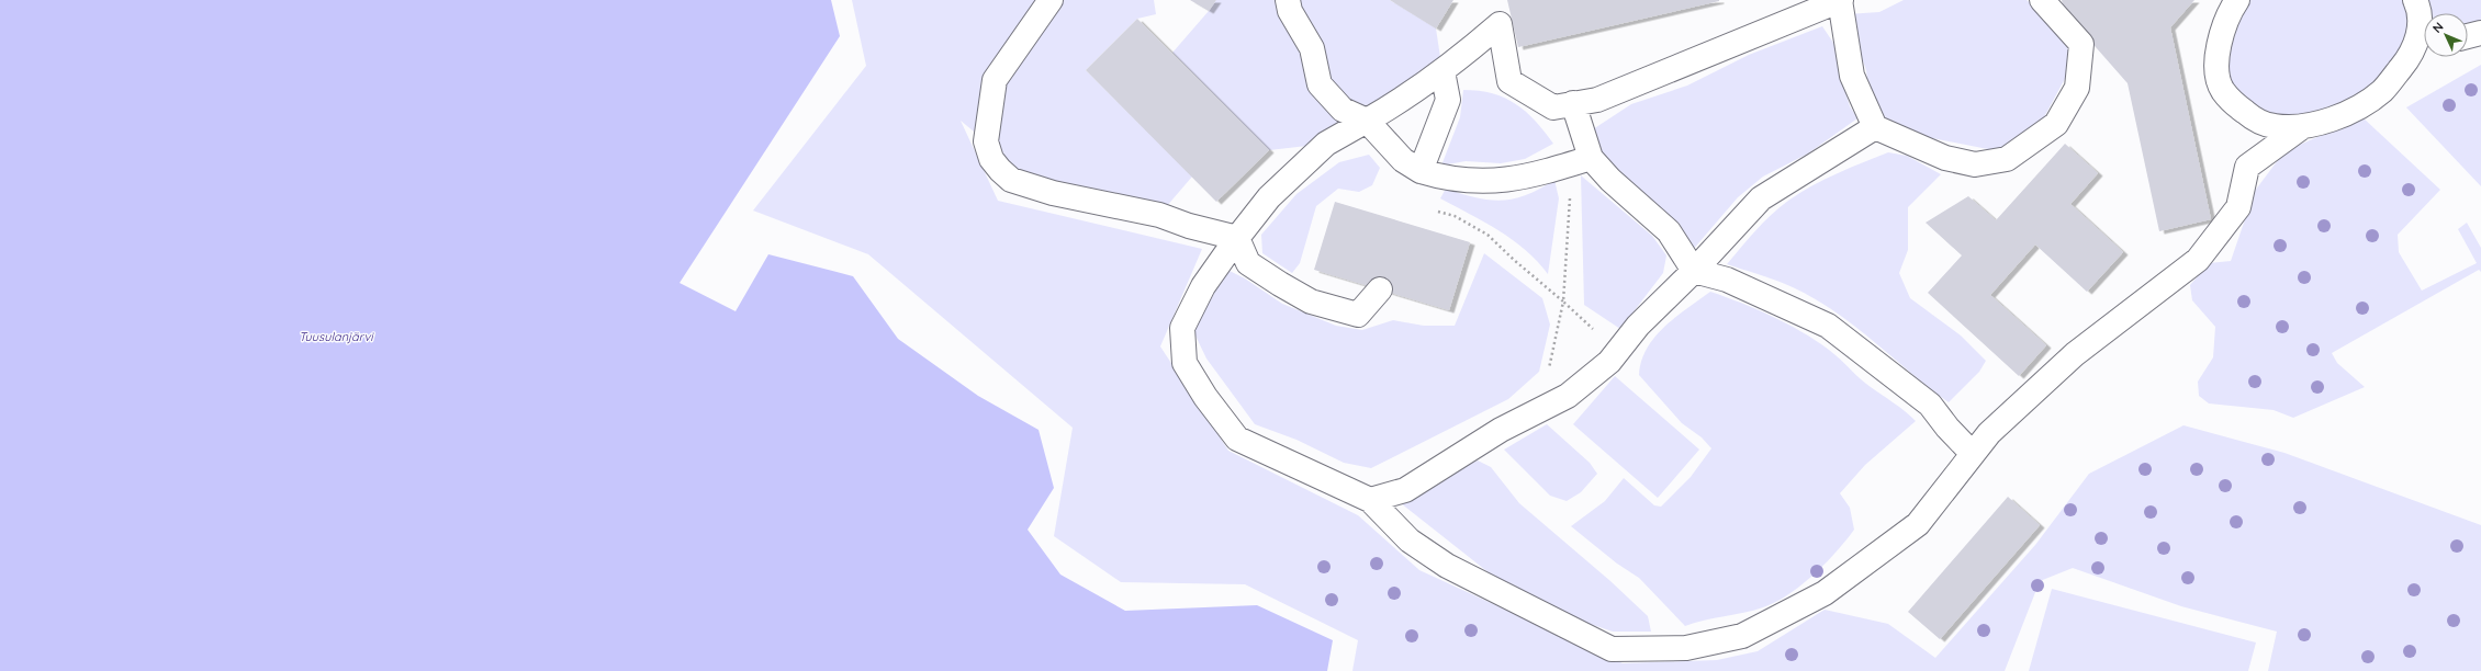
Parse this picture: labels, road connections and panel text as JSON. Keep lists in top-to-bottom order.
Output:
{
  "water": ["Tuusulanjärvi"],
  "north": "top left"
}
